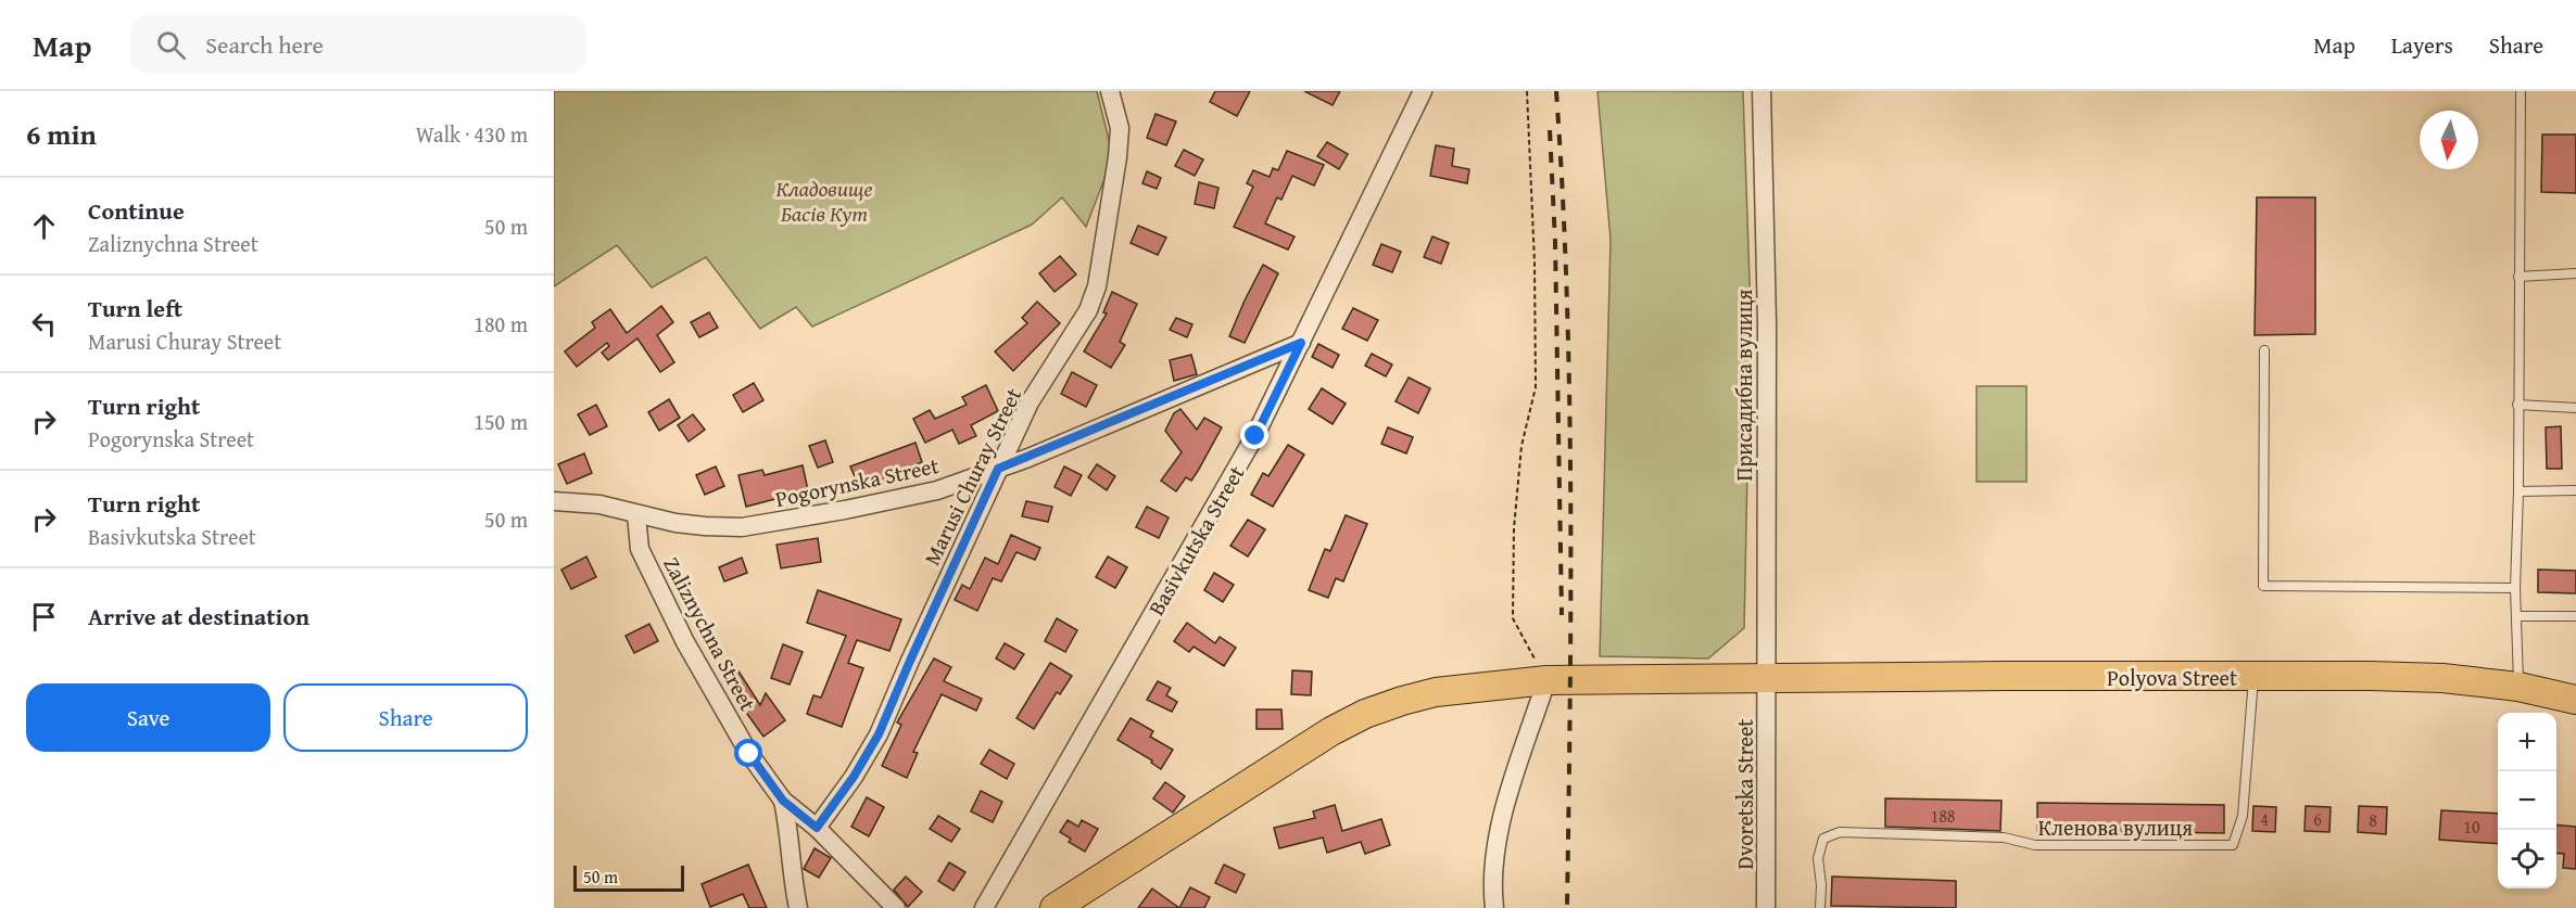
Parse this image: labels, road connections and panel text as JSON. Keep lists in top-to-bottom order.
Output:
{
  "streets": {
    "main road": ["Polyova Street"],
    "street": [
      "Присадибна вулиця",
      "Marusi Churay Street",
      "Pogorynska Street",
      "Basivkutska Street",
      "Zaliznychna Street",
      "Dvoretska Street"
    ],
    "lane": ["Кленова вулиця"]
  },
  "crossings": [
    ["Присадибна вулиця", "Polyova Street"],
    ["Присадибна вулиця", "Dvoretska Street"],
    ["Marusi Churay Street", "Pogorynska Street"],
    ["Marusi Churay Street", "Zaliznychna Street"],
    ["Pogorynska Street", "Basivkutska Street"],
    ["Pogorynska Street", "Zaliznychna Street"],
    ["Polyova Street", "Dvoretska Street"],
    ["Polyova Street", "Кленова вулиця"]
  ],
  "parks": ["Кладовище Басів Кут"],
  "house_numbers": [
    "188",
    "4",
    "6",
    "8",
    "10"
  ],
  "scale_bar": "50 m",
  "north": "bottom",
  "page": {
    "header": "Map",
    "search": "Search here",
    "nav": ["Map", "Layers", "Share"],
    "heading": ["6 min", "Walk · 430 m"],
    "list": [
      ["Continue", "Zaliznychna Street", "50 m"],
      ["Turn left", "Marusi Churay Street", "180 m"],
      ["Turn right", "Pogorynska Street", "150 m"],
      ["Turn right", "Basivkutska Street", "50 m"],
      "Arrive at destination"
    ],
    "buttons": ["Save", "Share"],
    "map_buttons": ["+", "−"],
    "scale": "50 m"
  }
}
